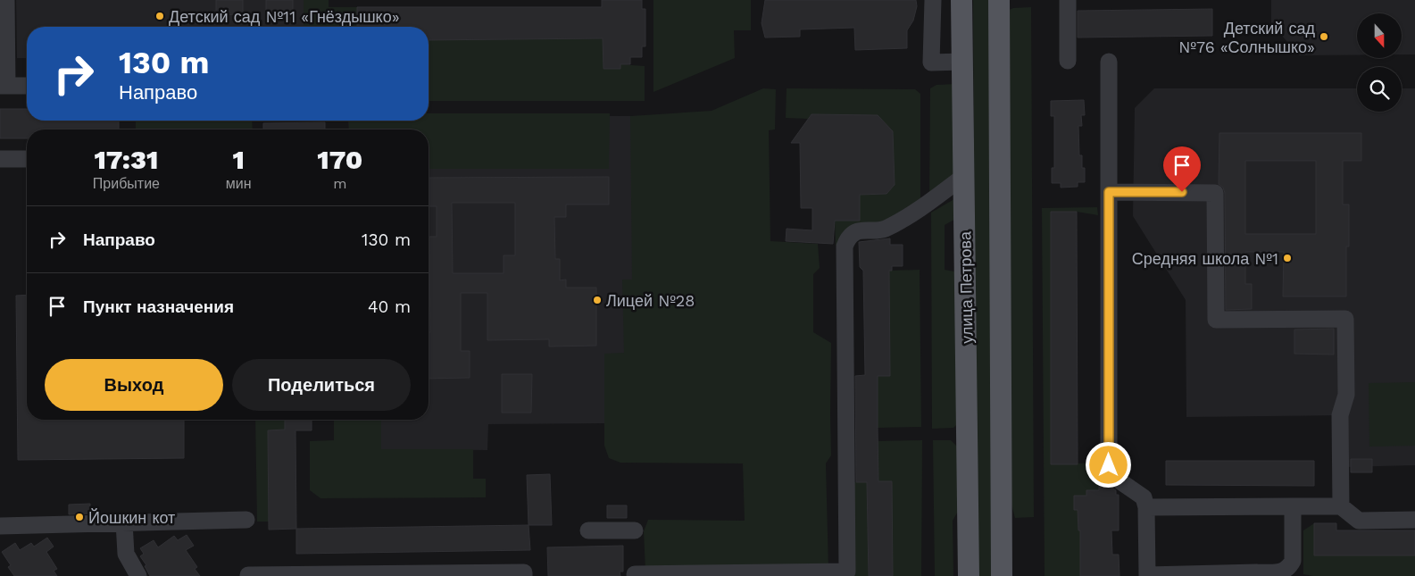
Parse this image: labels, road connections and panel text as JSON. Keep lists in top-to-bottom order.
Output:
{
  "streets": {
    "main road": ["улица Петрова"]
  },
  "places": [
    "Детский сад №11 «Гнёздышко»",
    "Детский сад №76 «Солнышко»",
    "Средняя школа №1",
    "Лицей №28",
    "Йошкин кот"
  ],
  "north": "bottom",
  "page": {
    "turn": ["130 m", "Направо"],
    "eta": [
      "17:31",
      "Прибытие",
      "1",
      "мин",
      "170",
      "m"
    ],
    "list": [
      {
        "name": "Направо",
        "value": "130 m"
      },
      {
        "name": "Пункт назначения",
        "value": "40 m"
      }
    ],
    "buttons": ["Выход", "Поделиться"]
  }
}
